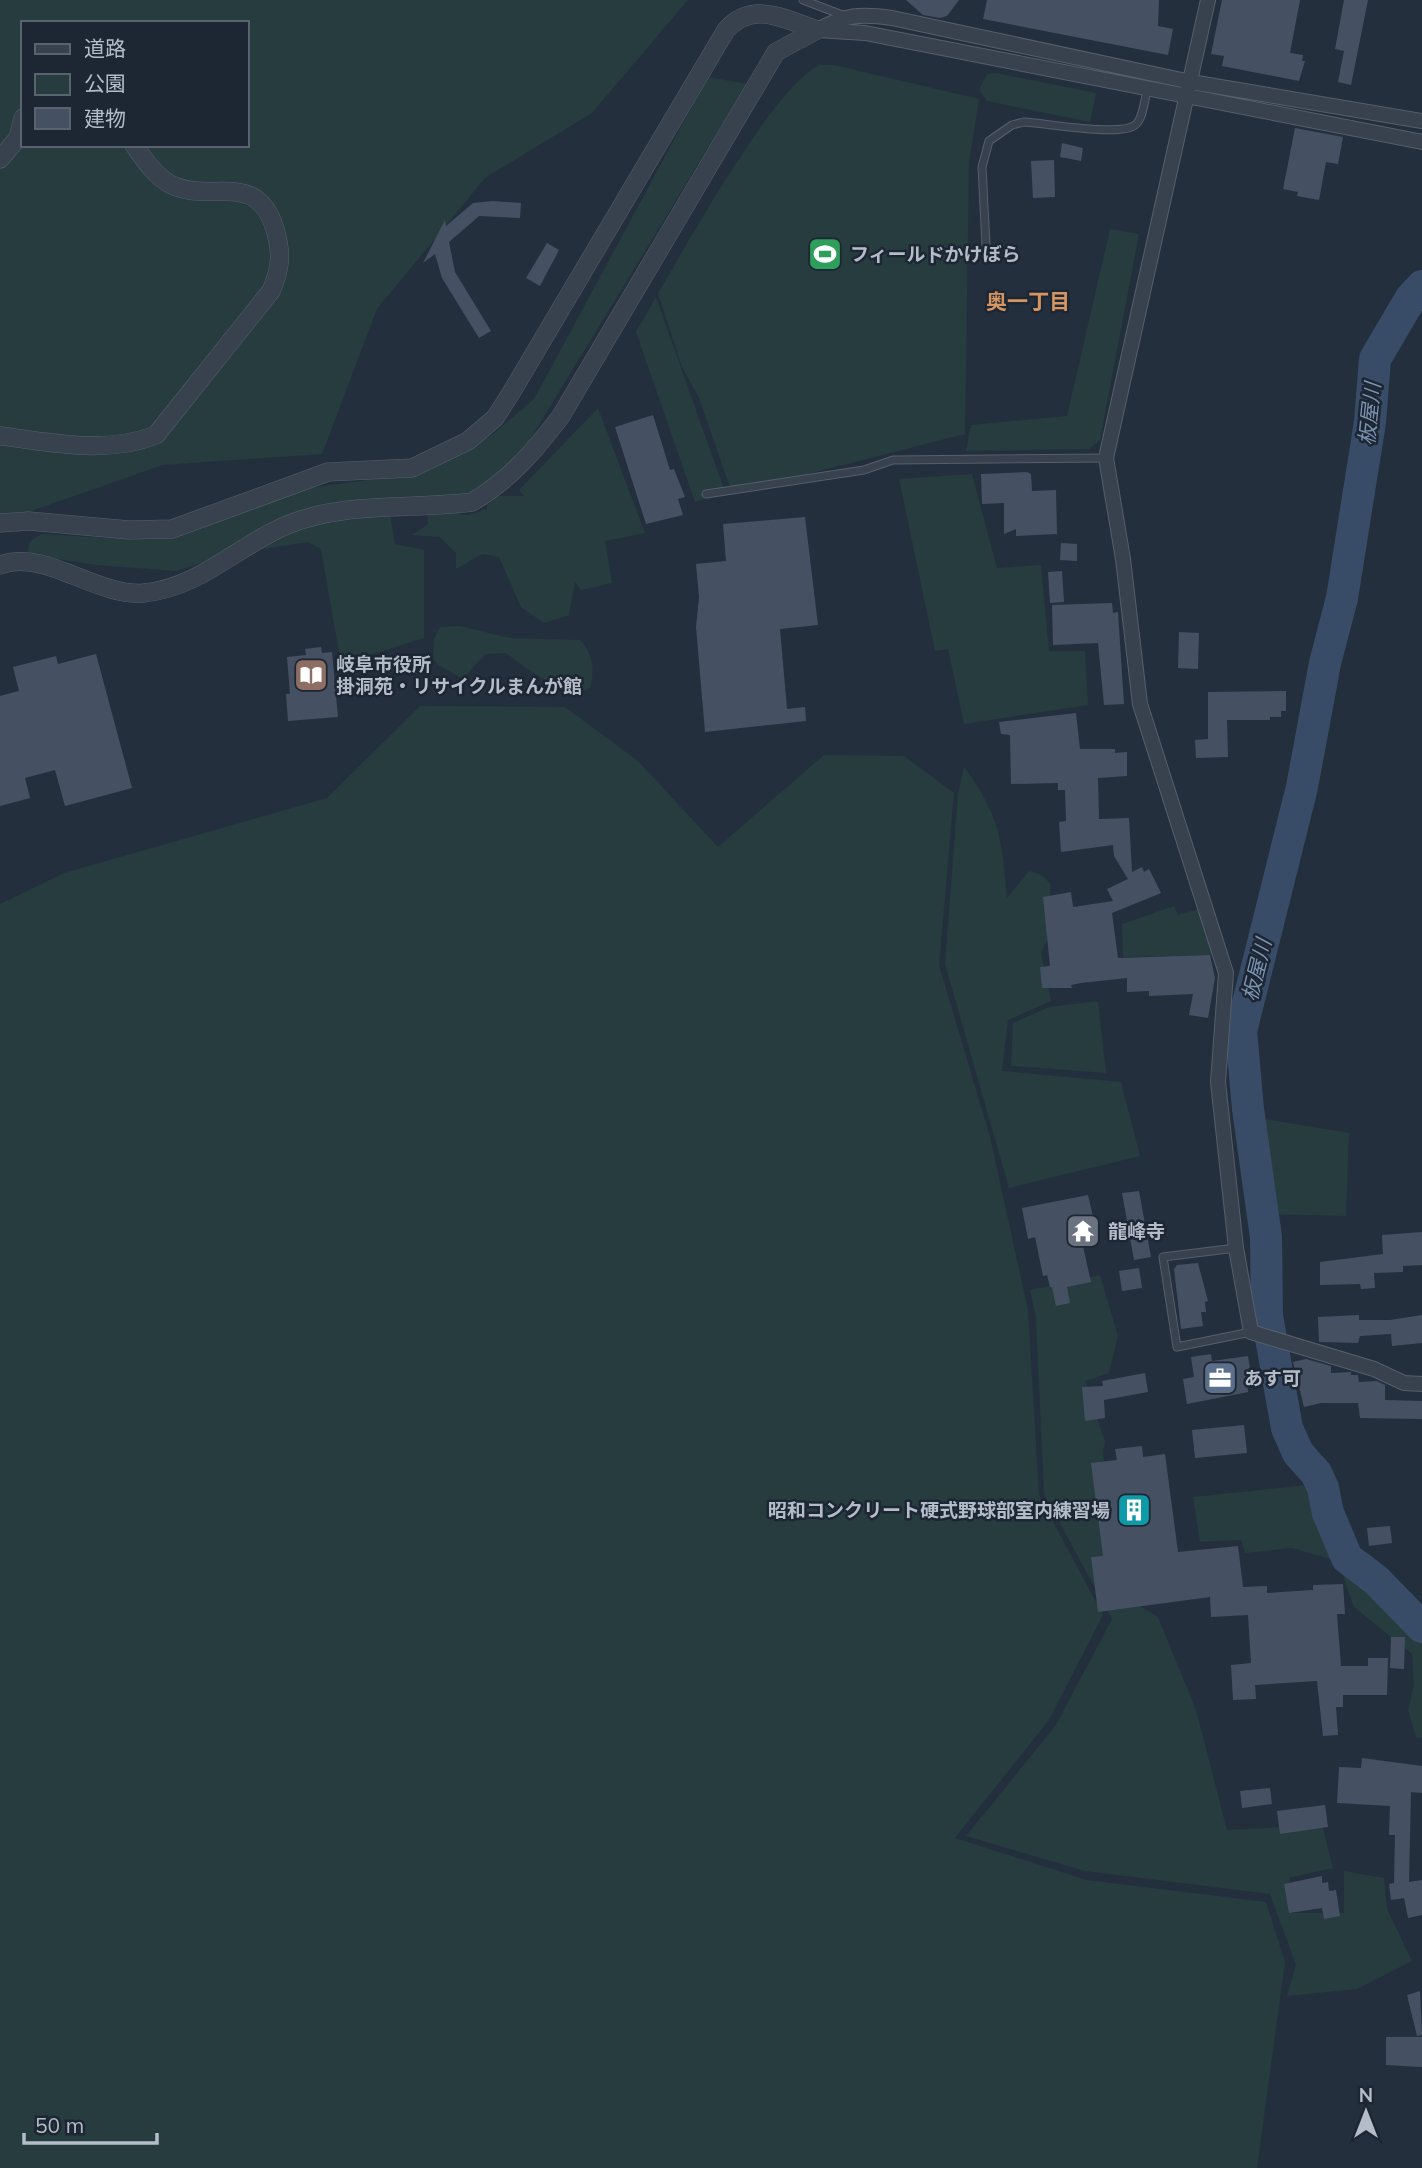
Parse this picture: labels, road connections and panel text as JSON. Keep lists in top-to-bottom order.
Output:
{
  "districts": ["奥一丁目"],
  "water": ["板屋川"],
  "places": {
    "sports": ["フィールドかけぼら"],
    "library": ["岐阜市役所 掛洞苑・リサイクルまんが館"],
    "temple": ["龍峰寺"],
    "office": ["あす可"],
    "building": ["昭和コンクリート硬式野球部室内練習場"]
  },
  "legend": ["道路", "公園", "建物"],
  "scale_bar": "50 m",
  "north": "top"
}
